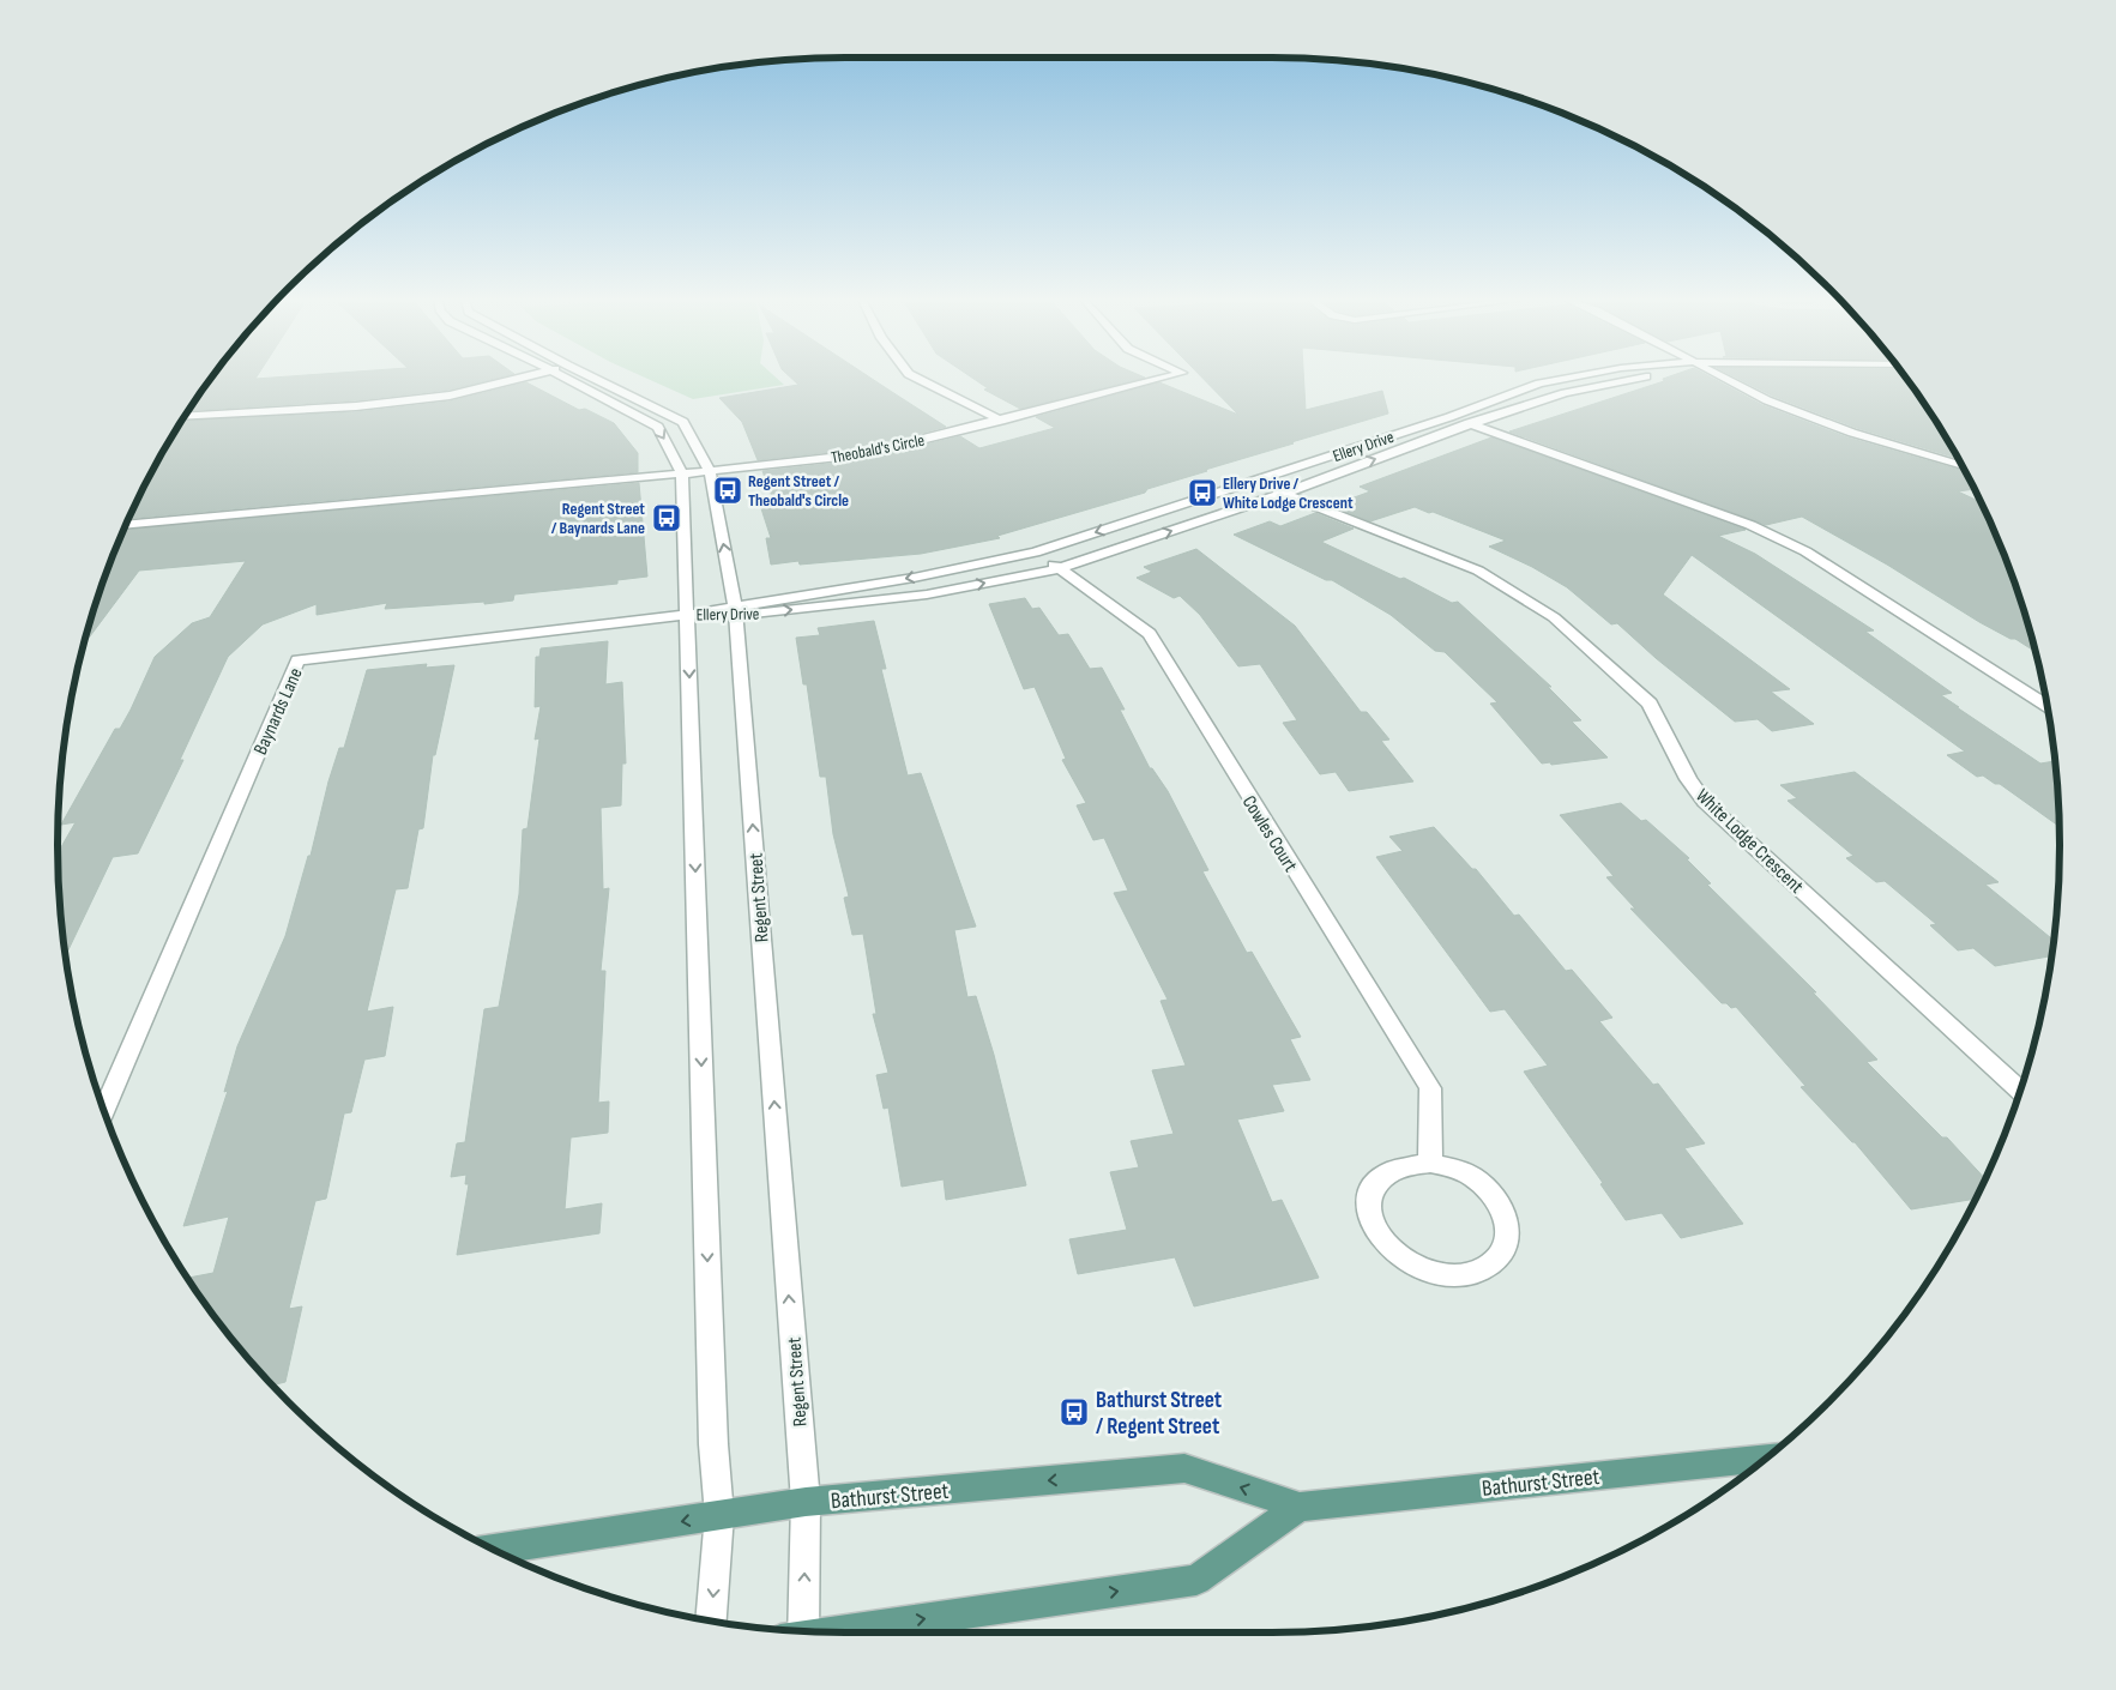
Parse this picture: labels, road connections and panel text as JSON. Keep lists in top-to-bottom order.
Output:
{
  "streets": {
    "main road": ["Bathurst Street"],
    "street": [
      "Ellery Drive",
      "Theobald's Circle",
      "Baynards Lane",
      "Cowles Court",
      "White Lodge Crescent",
      "Regent Street"
    ]
  },
  "crossings": [
    ["Ellery Drive", "Baynards Lane"],
    ["Ellery Drive", "Cowles Court"],
    ["Ellery Drive", "White Lodge Crescent"],
    ["Ellery Drive", "Regent Street"],
    ["Theobald's Circle", "Regent Street"],
    ["Regent Street", "Bathurst Street"]
  ],
  "places": {
    "bus stop": [
      "Regent Street / Theobald's Circle",
      "Ellery Drive / White Lodge Crescent",
      "Regent Street / Baynards Lane",
      "Bathurst Street / Regent Street"
    ]
  }
}
